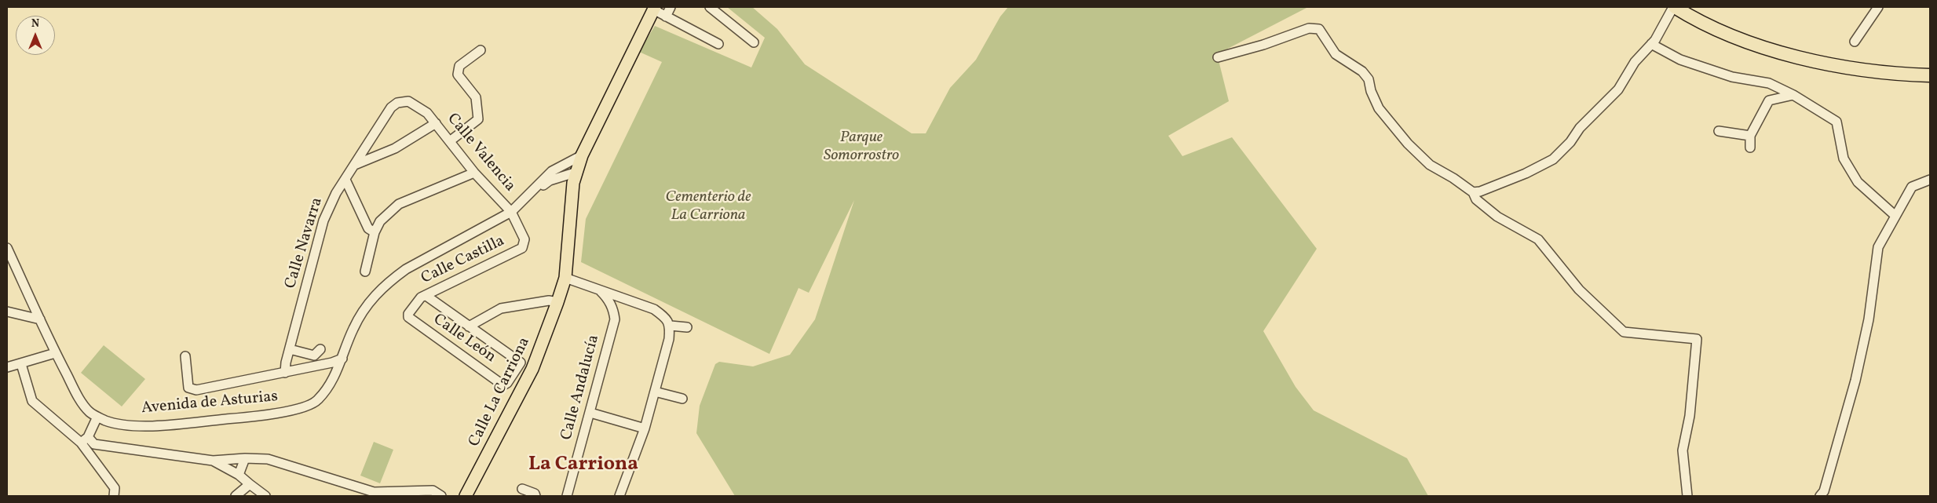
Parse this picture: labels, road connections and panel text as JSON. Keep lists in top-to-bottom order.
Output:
{
  "streets": {
    "main road": ["Calle La Carriona"],
    "street": [
      "Calle Valencia",
      "Calle Navarra",
      "Calle Castilla",
      "Calle León",
      "Calle Andalucía",
      "Avenida de Asturias"
    ]
  },
  "crossings": [
    ["Calle Valencia", "Calle Navarra"],
    ["Calle Valencia", "Calle Castilla"],
    ["Calle Valencia", "Avenida de Asturias"],
    ["Calle Castilla", "Calle León"],
    ["Calle Castilla", "Avenida de Asturias"],
    ["Calle La Carriona", "Avenida de Asturias"]
  ],
  "districts": ["La Carriona"],
  "parks": ["Parque Somorrostro", "Cementerio de La Carriona"],
  "north": "top"
}
